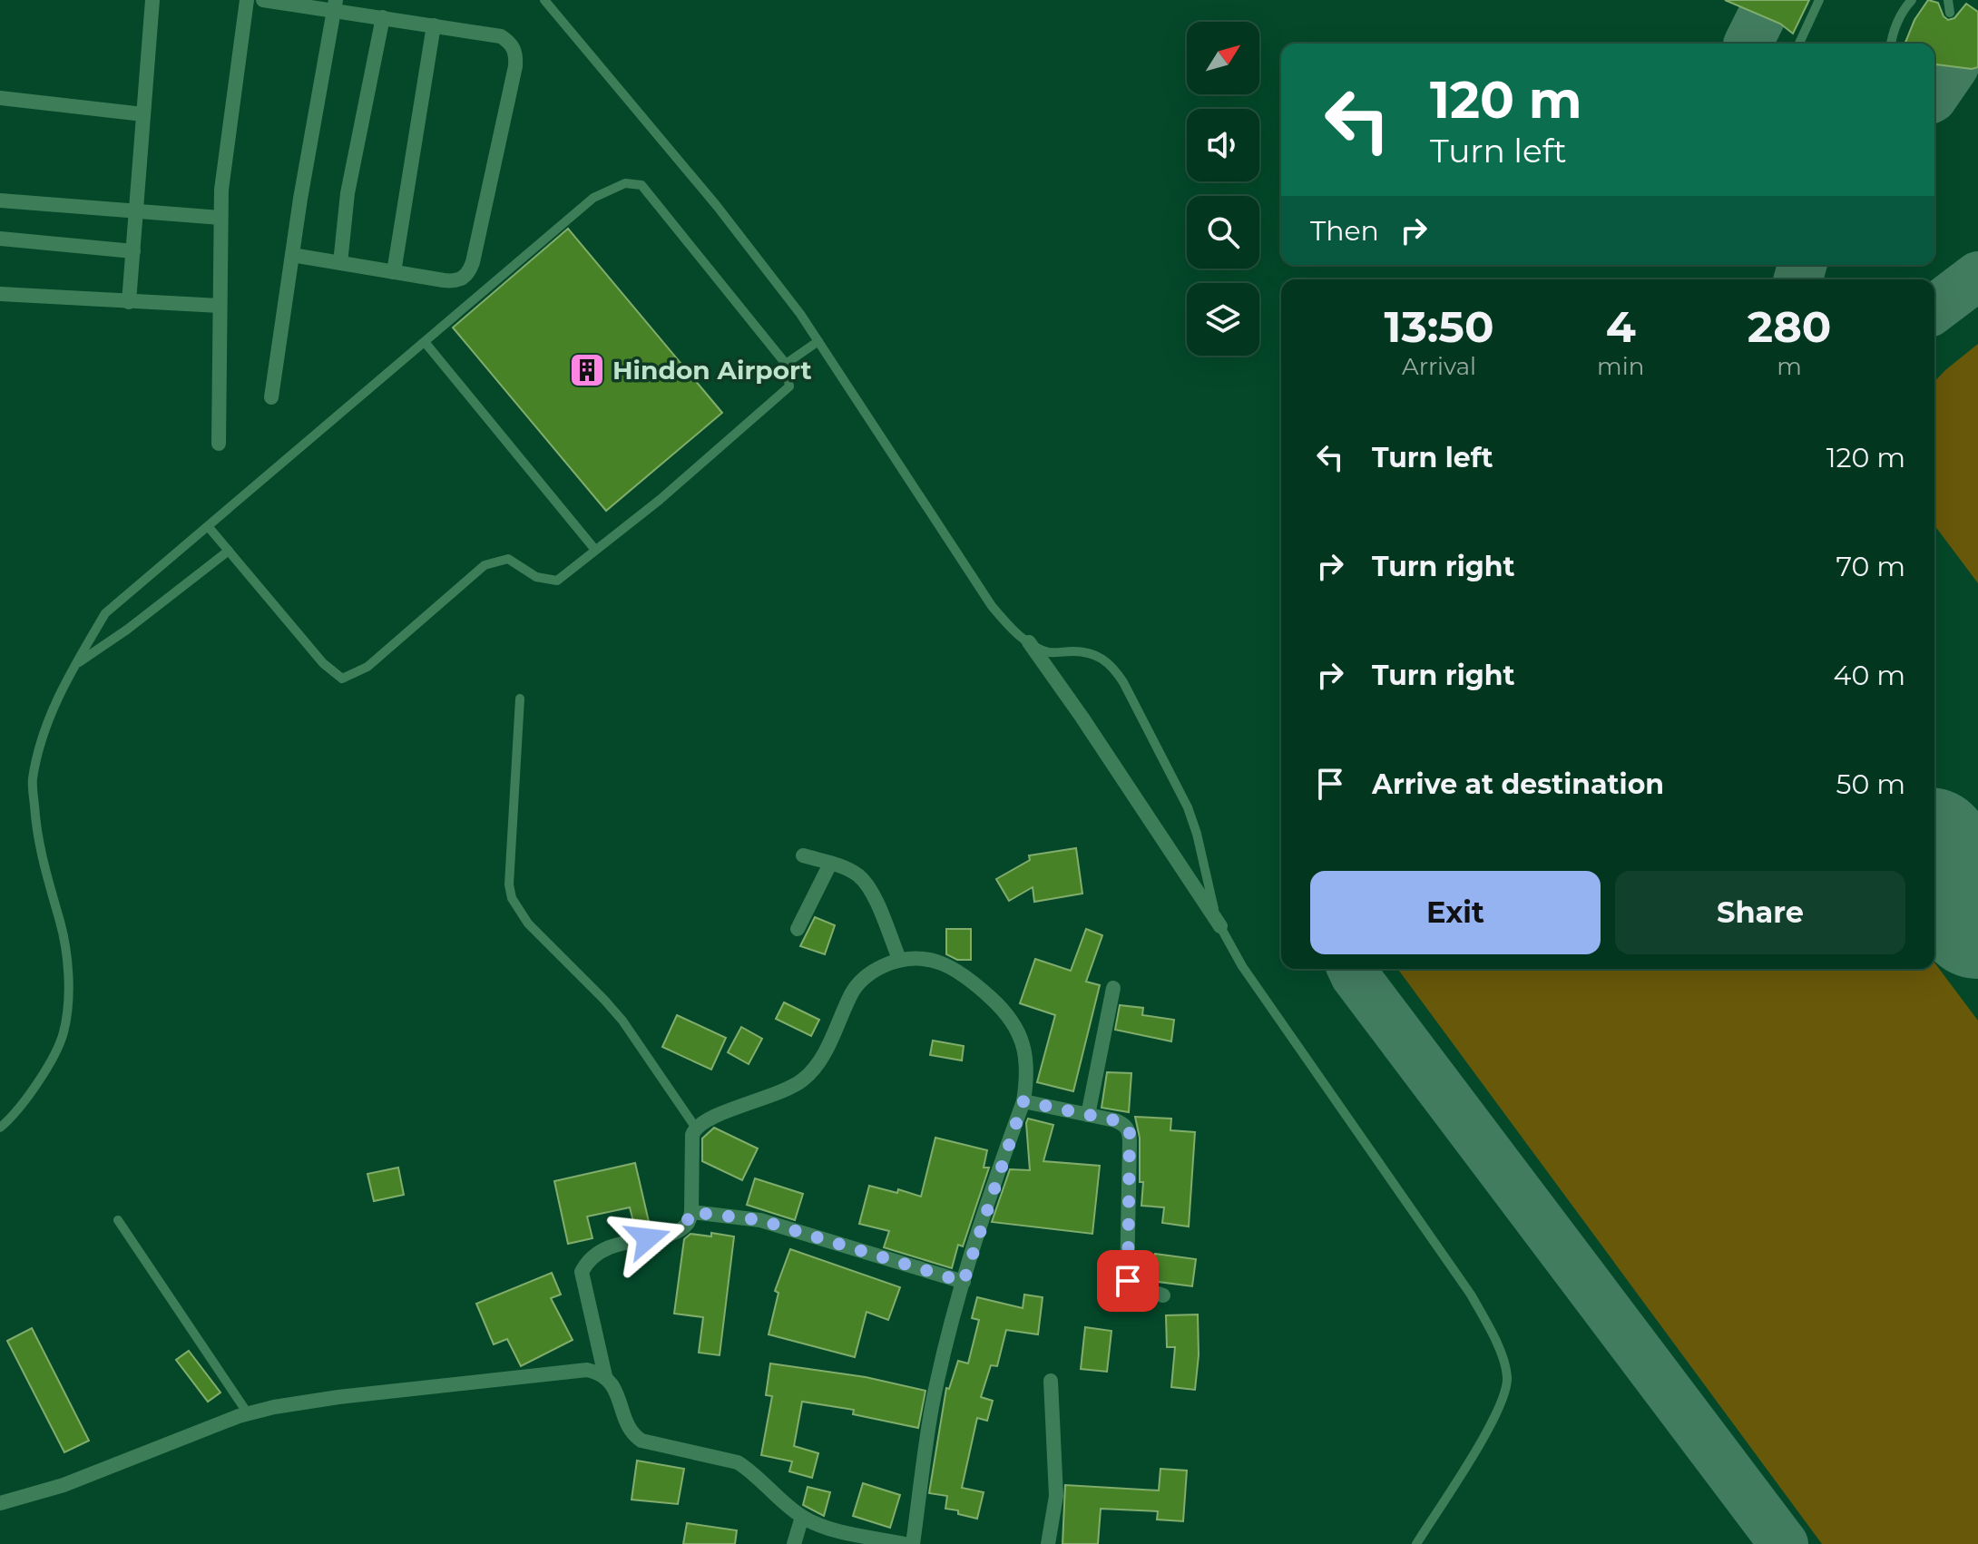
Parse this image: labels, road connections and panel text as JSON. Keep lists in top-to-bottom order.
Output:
{
  "places": {
    "building": ["Hindon Airport"]
  },
  "north": "top right",
  "page": {
    "turn": ["120 m", "Turn left"],
    "then": "Then",
    "eta": [
      "13:50",
      "Arrival",
      "4",
      "min",
      "280",
      "m"
    ],
    "list": [
      {
        "name": "Turn left",
        "value": "120 m"
      },
      {
        "name": "Turn right",
        "value": "70 m"
      },
      {
        "name": "Turn right",
        "value": "40 m"
      },
      {
        "name": "Arrive at destination",
        "value": "50 m"
      }
    ],
    "buttons": ["Exit", "Share"]
  }
}
